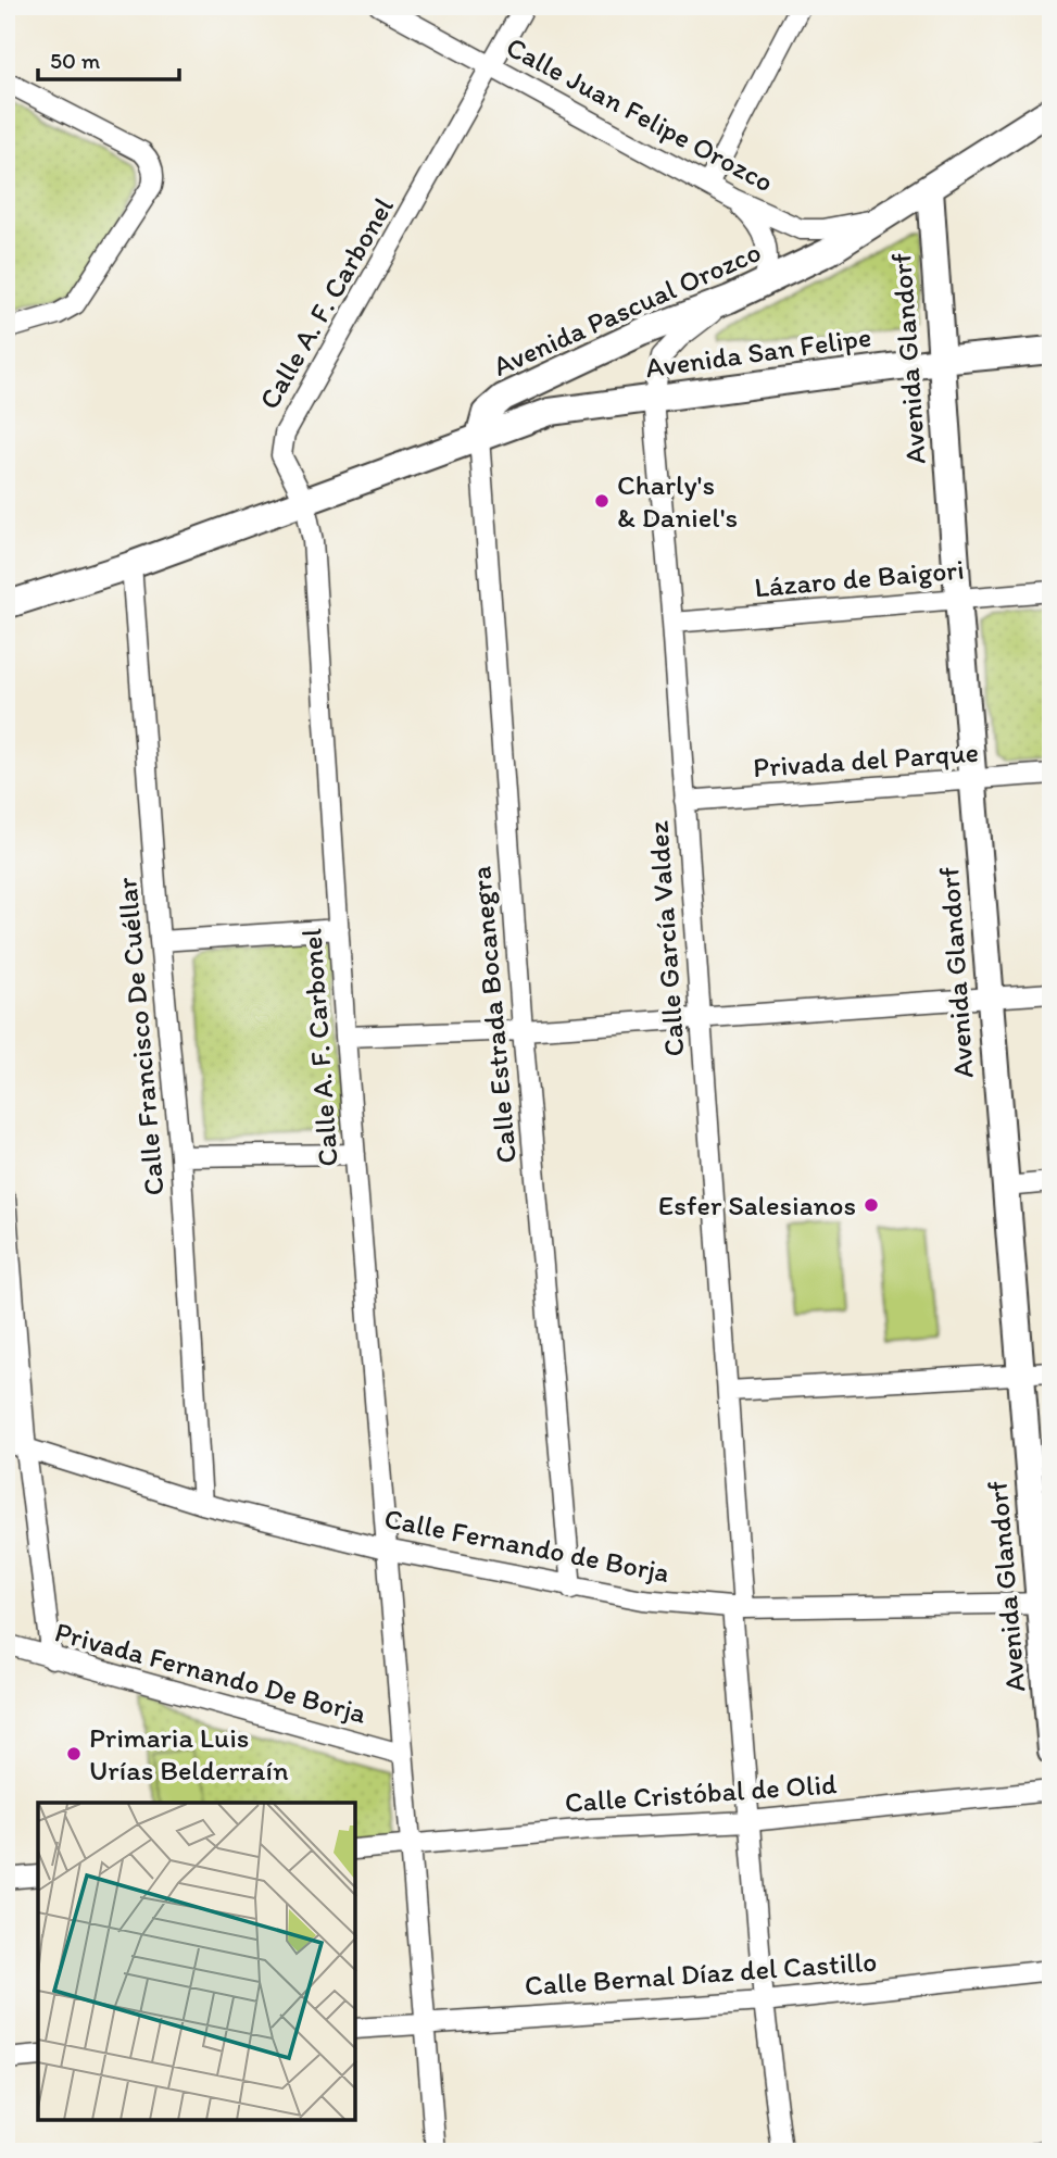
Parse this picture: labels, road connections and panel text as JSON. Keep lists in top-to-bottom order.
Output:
{
  "streets": {
    "main road": ["Avenida Pascual Orozco", "Avenida San Felipe", "Avenida Glandorf"],
    "street": [
      "Calle Juan Felipe Orozco",
      "Calle A. F. Carbonel",
      "Lázaro de Baigori",
      "Privada del Parque",
      "Calle García Valdez",
      "Calle Estrada Bocanegra",
      "Calle Francisco De Cuéllar",
      "Calle Fernando de Borja",
      "Privada Fernando De Borja",
      "Calle Cristóbal de Olid",
      "Calle Bernal Díaz del Castillo"
    ]
  },
  "crossings": [
    ["Calle Juan Felipe Orozco", "Calle A. F. Carbonel"],
    ["Calle Juan Felipe Orozco", "Avenida Pascual Orozco"],
    ["Calle A. F. Carbonel", "Calle Fernando de Borja"],
    ["Calle A. F. Carbonel", "Privada Fernando De Borja"],
    ["Calle A. F. Carbonel", "Calle Cristóbal de Olid"],
    ["Calle A. F. Carbonel", "Calle Bernal Díaz del Castillo"],
    ["Avenida Pascual Orozco", "Avenida San Felipe"],
    ["Avenida Pascual Orozco", "Avenida Glandorf"],
    ["Avenida Pascual Orozco", "Calle García Valdez"],
    ["Avenida Pascual Orozco", "Calle Estrada Bocanegra"],
    ["Avenida San Felipe", "Avenida Glandorf"],
    ["Avenida San Felipe", "Calle García Valdez"],
    ["Avenida San Felipe", "Calle Estrada Bocanegra"],
    ["Avenida Glandorf", "Lázaro de Baigori"],
    ["Avenida Glandorf", "Privada del Parque"],
    ["Avenida Glandorf", "Calle Fernando de Borja"],
    ["Lázaro de Baigori", "Calle García Valdez"],
    ["Privada del Parque", "Calle García Valdez"],
    ["Calle García Valdez", "Calle Fernando de Borja"],
    ["Calle García Valdez", "Calle Cristóbal de Olid"],
    ["Calle García Valdez", "Calle Bernal Díaz del Castillo"],
    ["Calle Estrada Bocanegra", "Calle Fernando de Borja"],
    ["Calle Francisco De Cuéllar", "Calle Fernando de Borja"]
  ],
  "places": ["Charly's & Daniel's", "Esfer Salesianos", "Primaria Luis Urías Belderraín"],
  "scale_bar": "50 m"
}
